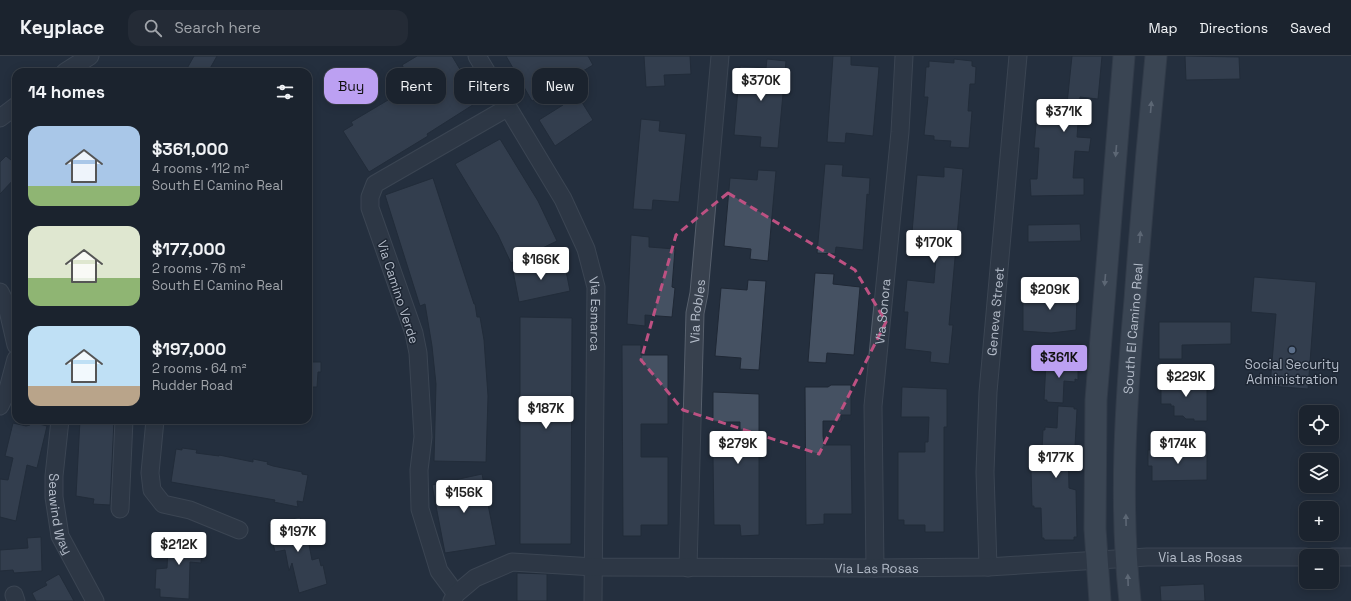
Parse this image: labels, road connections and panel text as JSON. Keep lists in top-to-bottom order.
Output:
{
  "streets": {
    "main road": ["South El Camino Real"],
    "street": [
      "Via Camino Verde",
      "Geneva Street",
      "Via Robles",
      "Via Sonora",
      "Via Esmarca",
      "Seawind Way",
      "Via Las Rosas"
    ]
  },
  "crossings": [
    ["Via Camino Verde", "Via Esmarca"],
    ["Via Camino Verde", "Via Las Rosas"],
    ["Geneva Street", "Via Las Rosas"],
    ["Via Robles", "Via Las Rosas"],
    ["Via Sonora", "Via Las Rosas"],
    ["Via Esmarca", "Via Las Rosas"],
    ["South El Camino Real", "Via Las Rosas"]
  ],
  "places": ["Social Security Administration"],
  "page": {
    "header": "Keyplace",
    "search": "Search here",
    "nav": ["Map", "Directions", "Saved"],
    "price": [
      "$370K",
      "$371K",
      "$170K",
      "$166K",
      "$209K",
      "$361K",
      "$229K",
      "$187K",
      "$279K",
      "$174K",
      "$177K",
      "$156K",
      "$197K",
      "$212K"
    ],
    "chip": [
      "Buy",
      "Rent",
      "Filters",
      "New"
    ],
    "heading": "14 homes",
    "list": [
      {
        "name": "$361,000",
        "note": "4 rooms · 112 m² · South El Camino Real"
      },
      {
        "name": "$177,000",
        "note": "2 rooms · 76 m² · South El Camino Real"
      },
      {
        "name": "$197,000",
        "note": "2 rooms · 64 m² · Rudder Road"
      }
    ],
    "map_buttons": ["+", "−"]
  }
}
